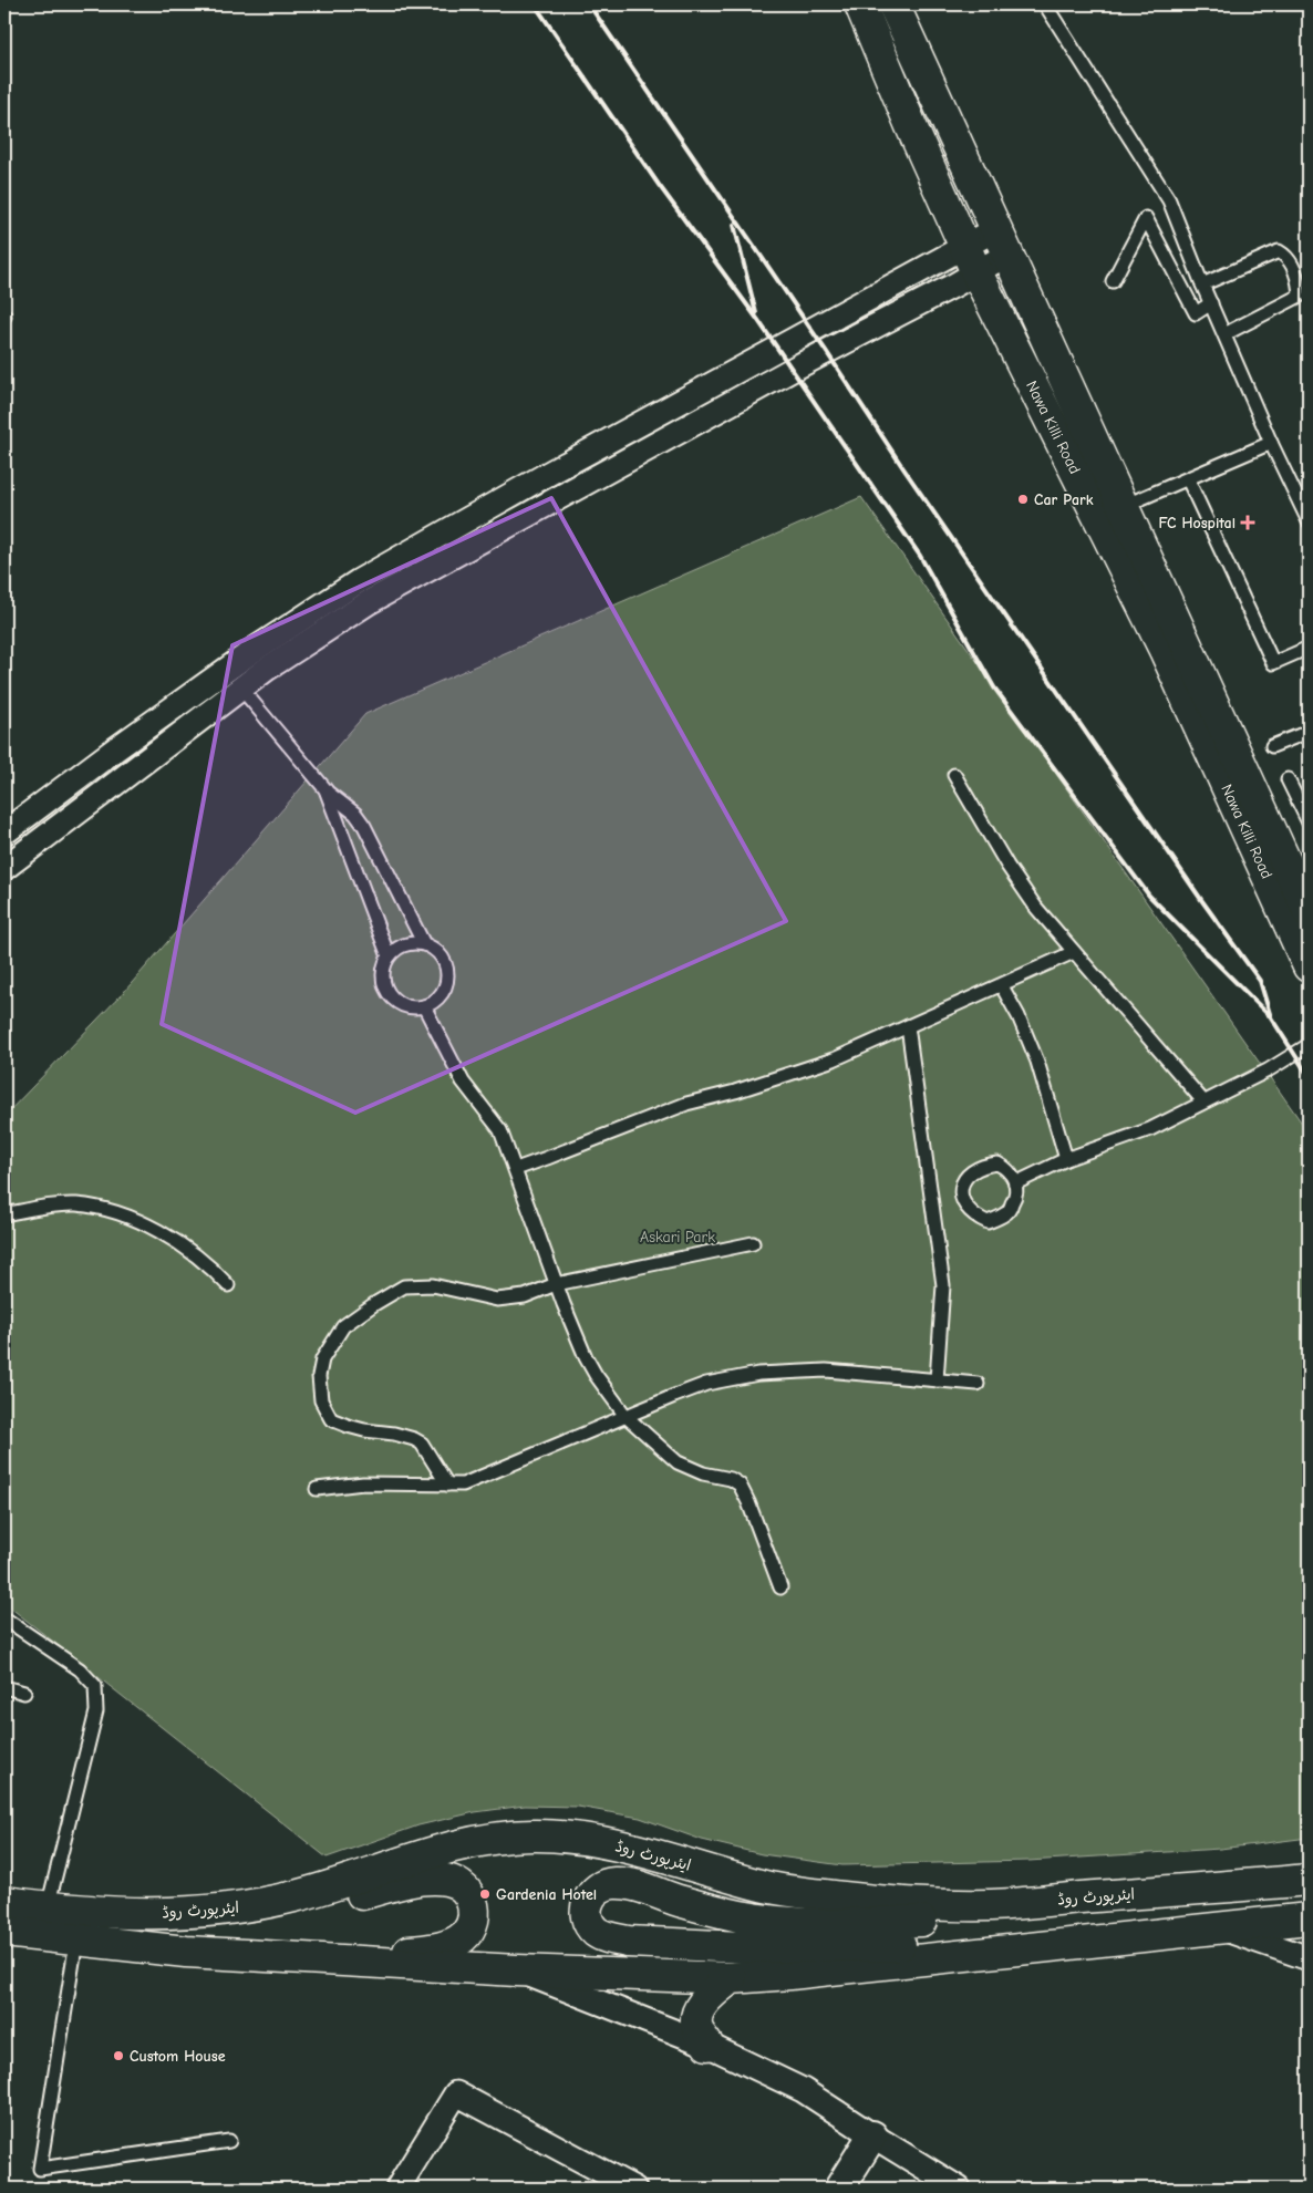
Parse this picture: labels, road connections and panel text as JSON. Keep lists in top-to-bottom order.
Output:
{
  "streets": {
    "main road": ["Nawa Killi Road", "ایئرپورٹ روڈ"]
  },
  "parks": ["Askari Park"],
  "places": {
    "other": ["Car Park", "Gardenia Hotel", "Custom House"],
    "health": ["FC Hospital"]
  }
}
